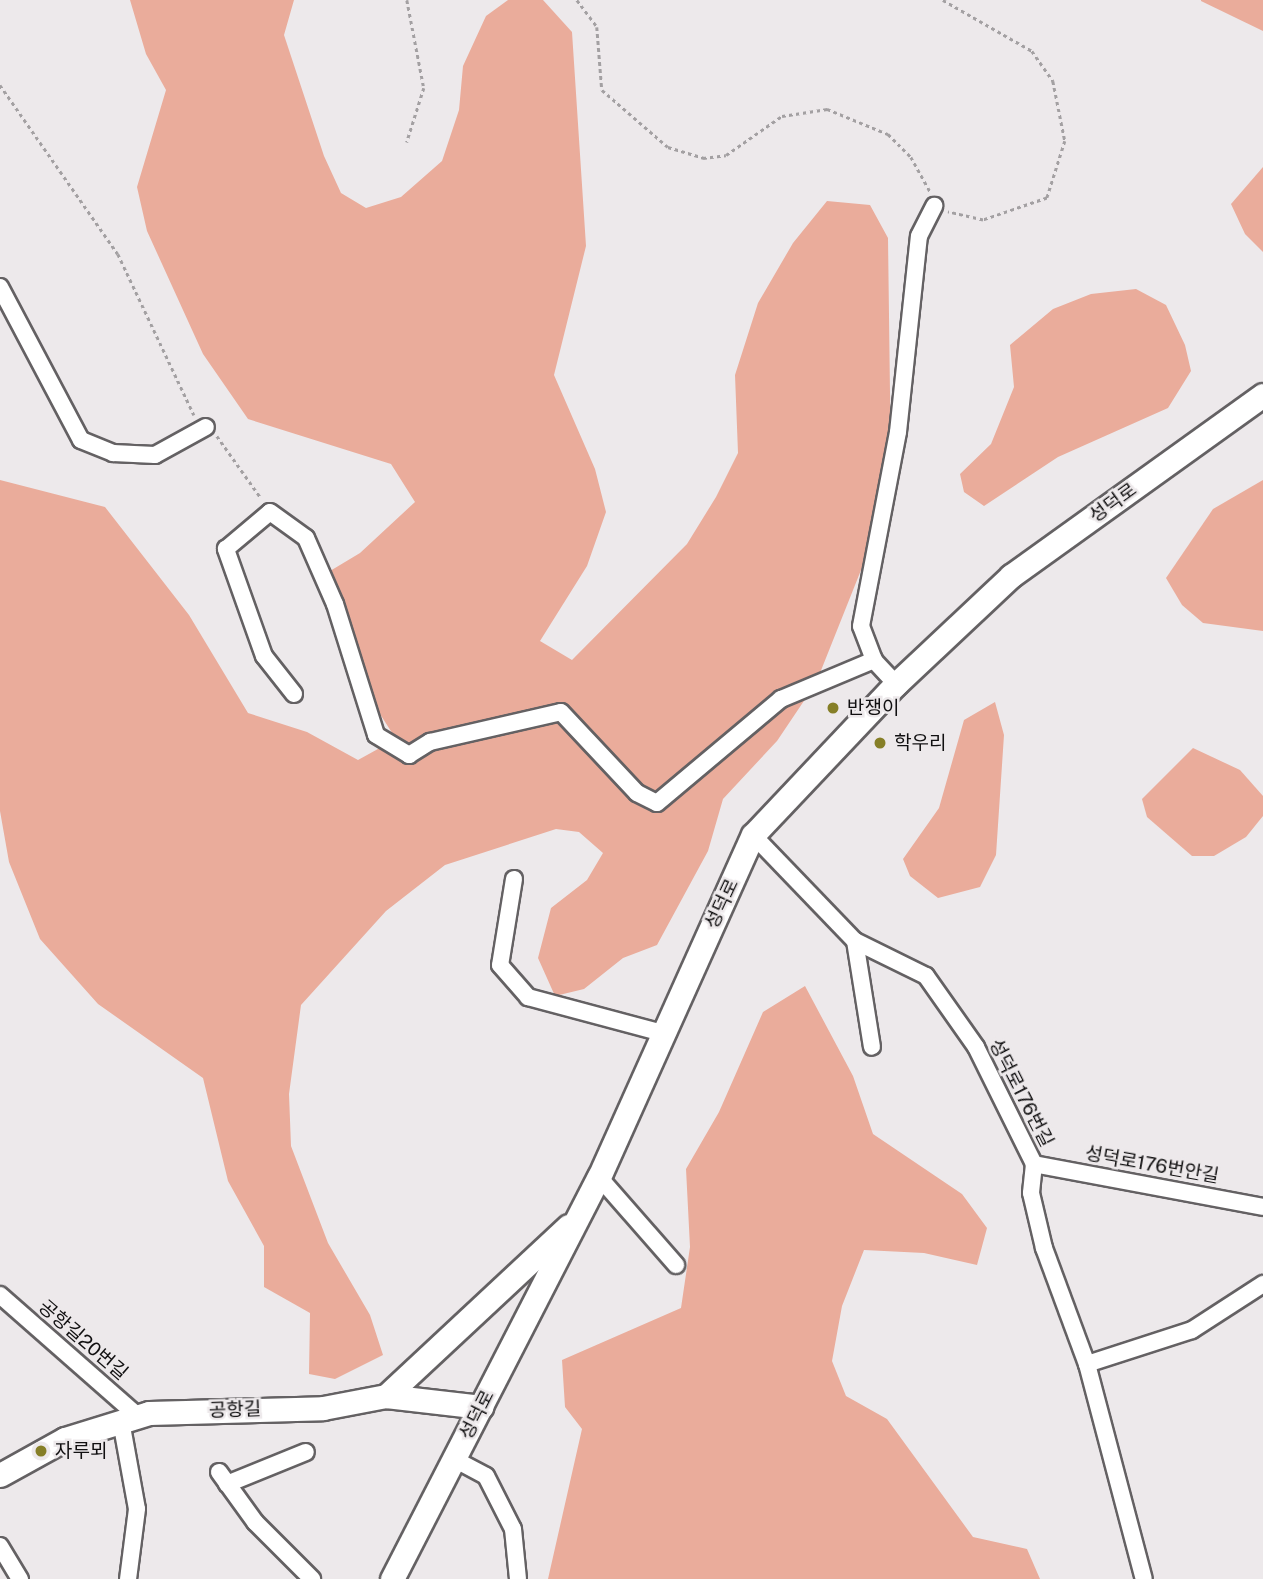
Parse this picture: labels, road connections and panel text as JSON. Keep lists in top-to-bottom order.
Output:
{
  "streets": {
    "street": [
      "성덕로",
      "성덕로176번길",
      "성덕로176번안길",
      "공항길20번길",
      "공항길"
    ]
  },
  "crossings": [
    ["성덕로", "성덕로176번길"],
    ["성덕로", "공항길"],
    ["성덕로176번길", "성덕로176번안길"],
    ["공항길20번길", "공항길"]
  ],
  "places": ["반쟁이", "학우리", "자루뫼"]
}
